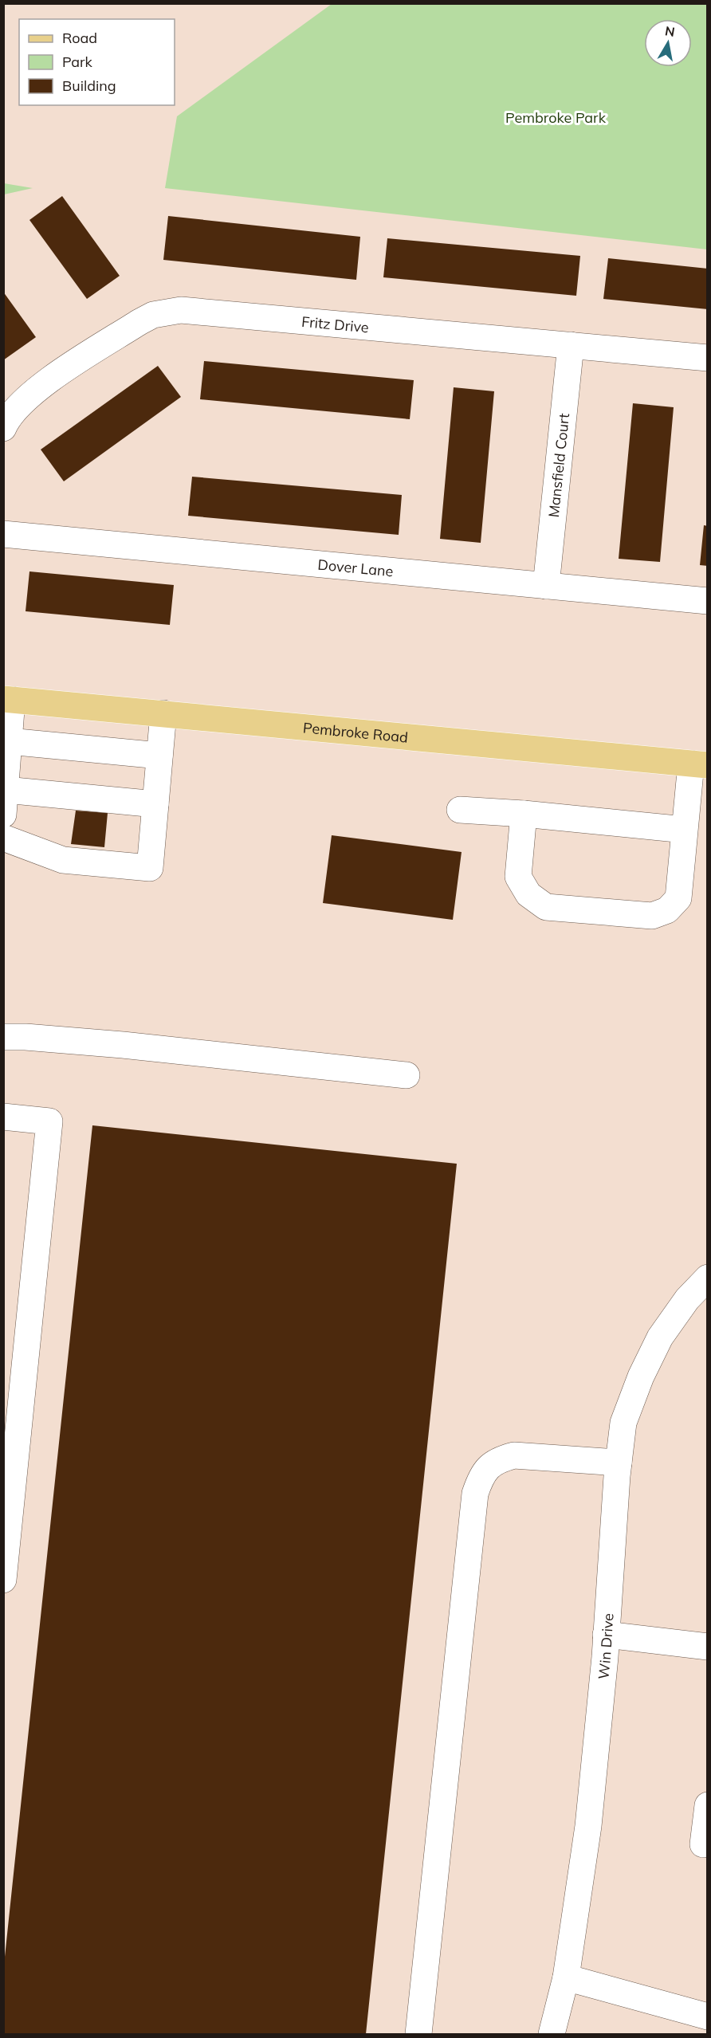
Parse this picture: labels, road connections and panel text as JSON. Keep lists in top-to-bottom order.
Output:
{
  "streets": {
    "main road": ["Pembroke Road"],
    "street": [
      "Fritz Drive",
      "Mansfield Court",
      "Dover Lane",
      "Win Drive"
    ]
  },
  "crossings": [
    ["Fritz Drive", "Mansfield Court"],
    ["Mansfield Court", "Dover Lane"]
  ],
  "parks": ["Pembroke Park"],
  "legend": ["Road", "Park", "Building"],
  "north": "top"
}
